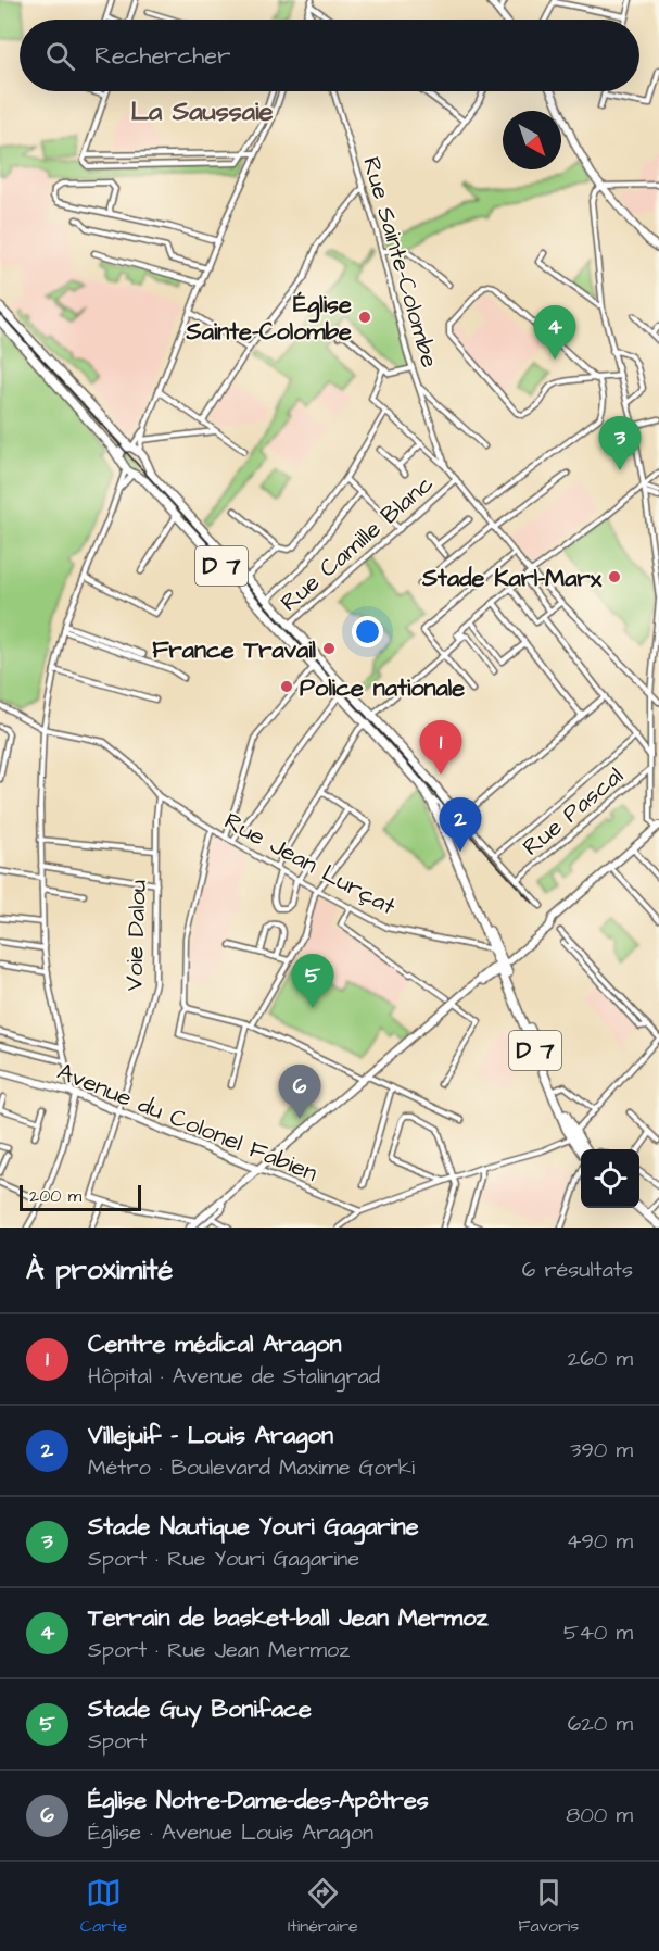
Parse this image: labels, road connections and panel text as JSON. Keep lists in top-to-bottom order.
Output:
{
  "streets": {
    "main road": ["D 7", "Avenue du Colonel Fabien"],
    "street": [
      "Rue Sainte-Colombe",
      "Rue Camille Blanc",
      "Rue Pascal",
      "Rue Jean Lurçat",
      "Voie Dalou"
    ]
  },
  "crossings": [
    ["Rue Camille Blanc", "D 7"],
    ["D 7", "Rue Jean Lurçat"],
    ["Rue Jean Lurçat", "Voie Dalou"],
    ["Voie Dalou", "Avenue du Colonel Fabien"]
  ],
  "districts": ["La Saussaie"],
  "places": [
    "Église Sainte-Colombe",
    "Stade Karl-Marx",
    "France Travail",
    "Police nationale"
  ],
  "scale_bar": "200 m",
  "north": "bottom right",
  "page": {
    "search": "Rechercher",
    "pins": [
      "4",
      "3",
      "1",
      "2",
      "5",
      "6"
    ],
    "scale": "200 m",
    "heading": ["À proximité", "6 résultats"],
    "list": [
      {
        "mark": "1",
        "name": "Centre médical Aragon",
        "note": "Hôpital · Avenue de Stalingrad",
        "value": "260 m"
      },
      {
        "mark": "2",
        "name": "Villejuif - Louis Aragon",
        "note": "Métro · Boulevard Maxime Gorki",
        "value": "390 m"
      },
      {
        "mark": "3",
        "name": "Stade Nautique Youri Gagarine",
        "note": "Sport · Rue Youri Gagarine",
        "value": "490 m"
      },
      {
        "mark": "4",
        "name": "Terrain de basket-ball Jean Mermoz",
        "note": "Sport · Rue Jean Mermoz",
        "value": "540 m"
      },
      {
        "mark": "5",
        "name": "Stade Guy Boniface",
        "note": "Sport",
        "value": "620 m"
      },
      {
        "mark": "6",
        "name": "Église Notre-Dame-des-Apôtres",
        "note": "Église · Avenue Louis Aragon",
        "value": "800 m"
      }
    ],
    "nav": ["Carte", "Itinéraire", "Favoris"]
  }
}
